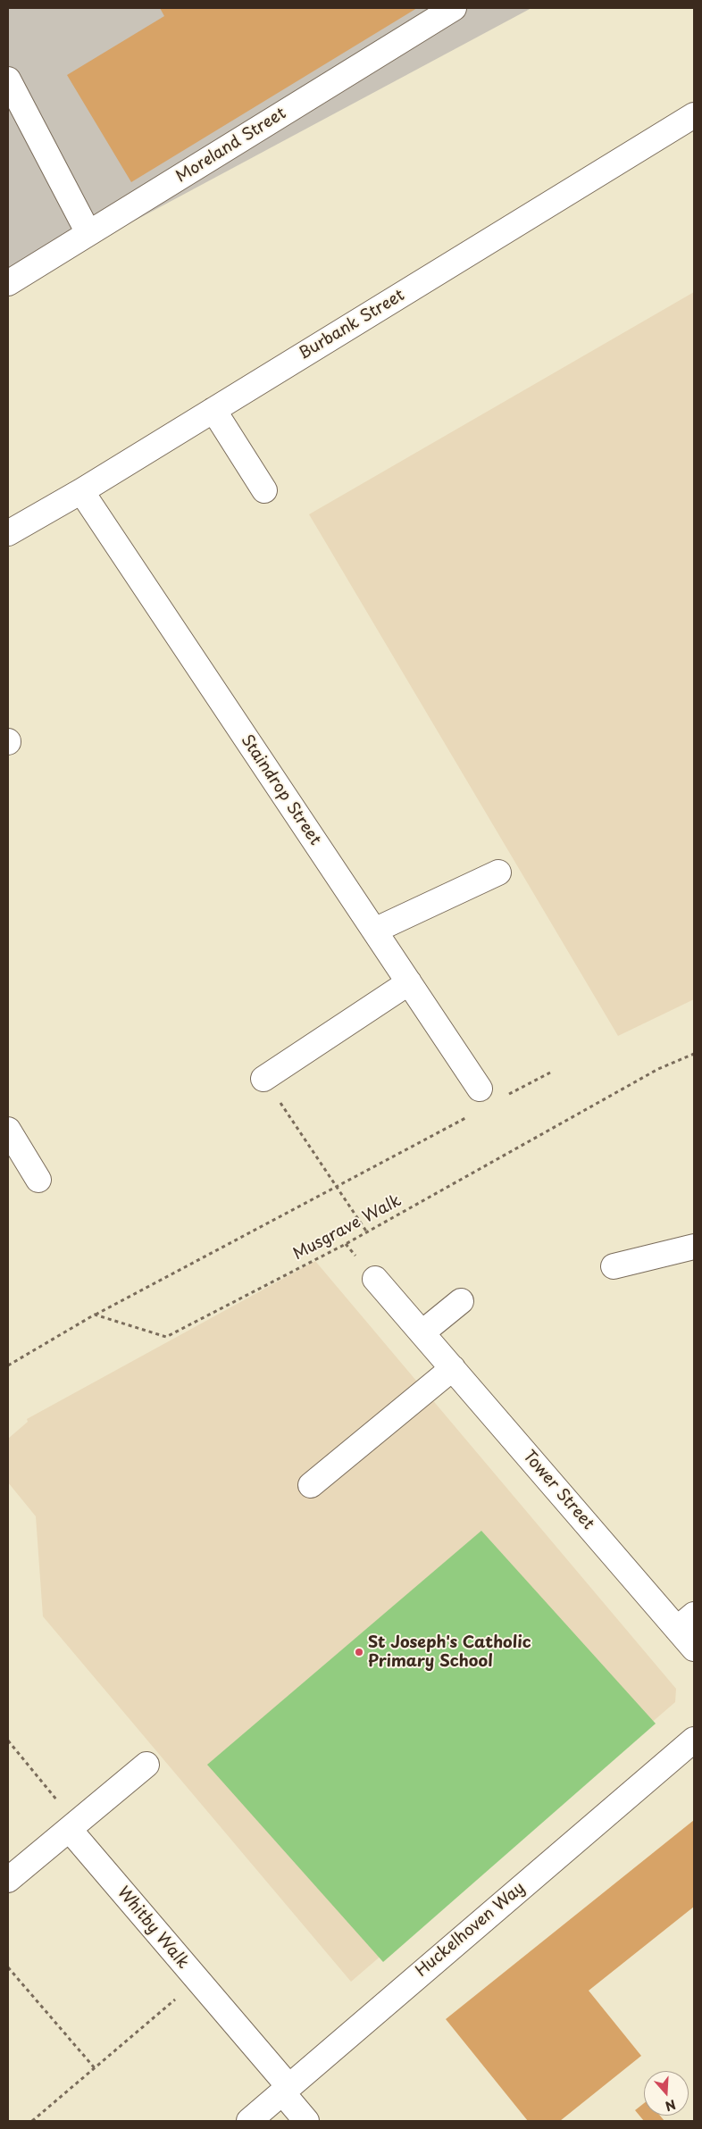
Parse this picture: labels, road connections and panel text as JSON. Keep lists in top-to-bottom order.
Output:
{
  "streets": {
    "street": [
      "Moreland Street",
      "Burbank Street",
      "Staindrop Street",
      "Tower Street",
      "Whitby Walk",
      "Huckelhoven Way"
    ],
    "path": ["Musgrave Walk"]
  },
  "crossings": [
    ["Burbank Street", "Staindrop Street"],
    ["Whitby Walk", "Huckelhoven Way"]
  ],
  "places": ["St Joseph's Catholic Primary School"],
  "north": "bottom"
}
